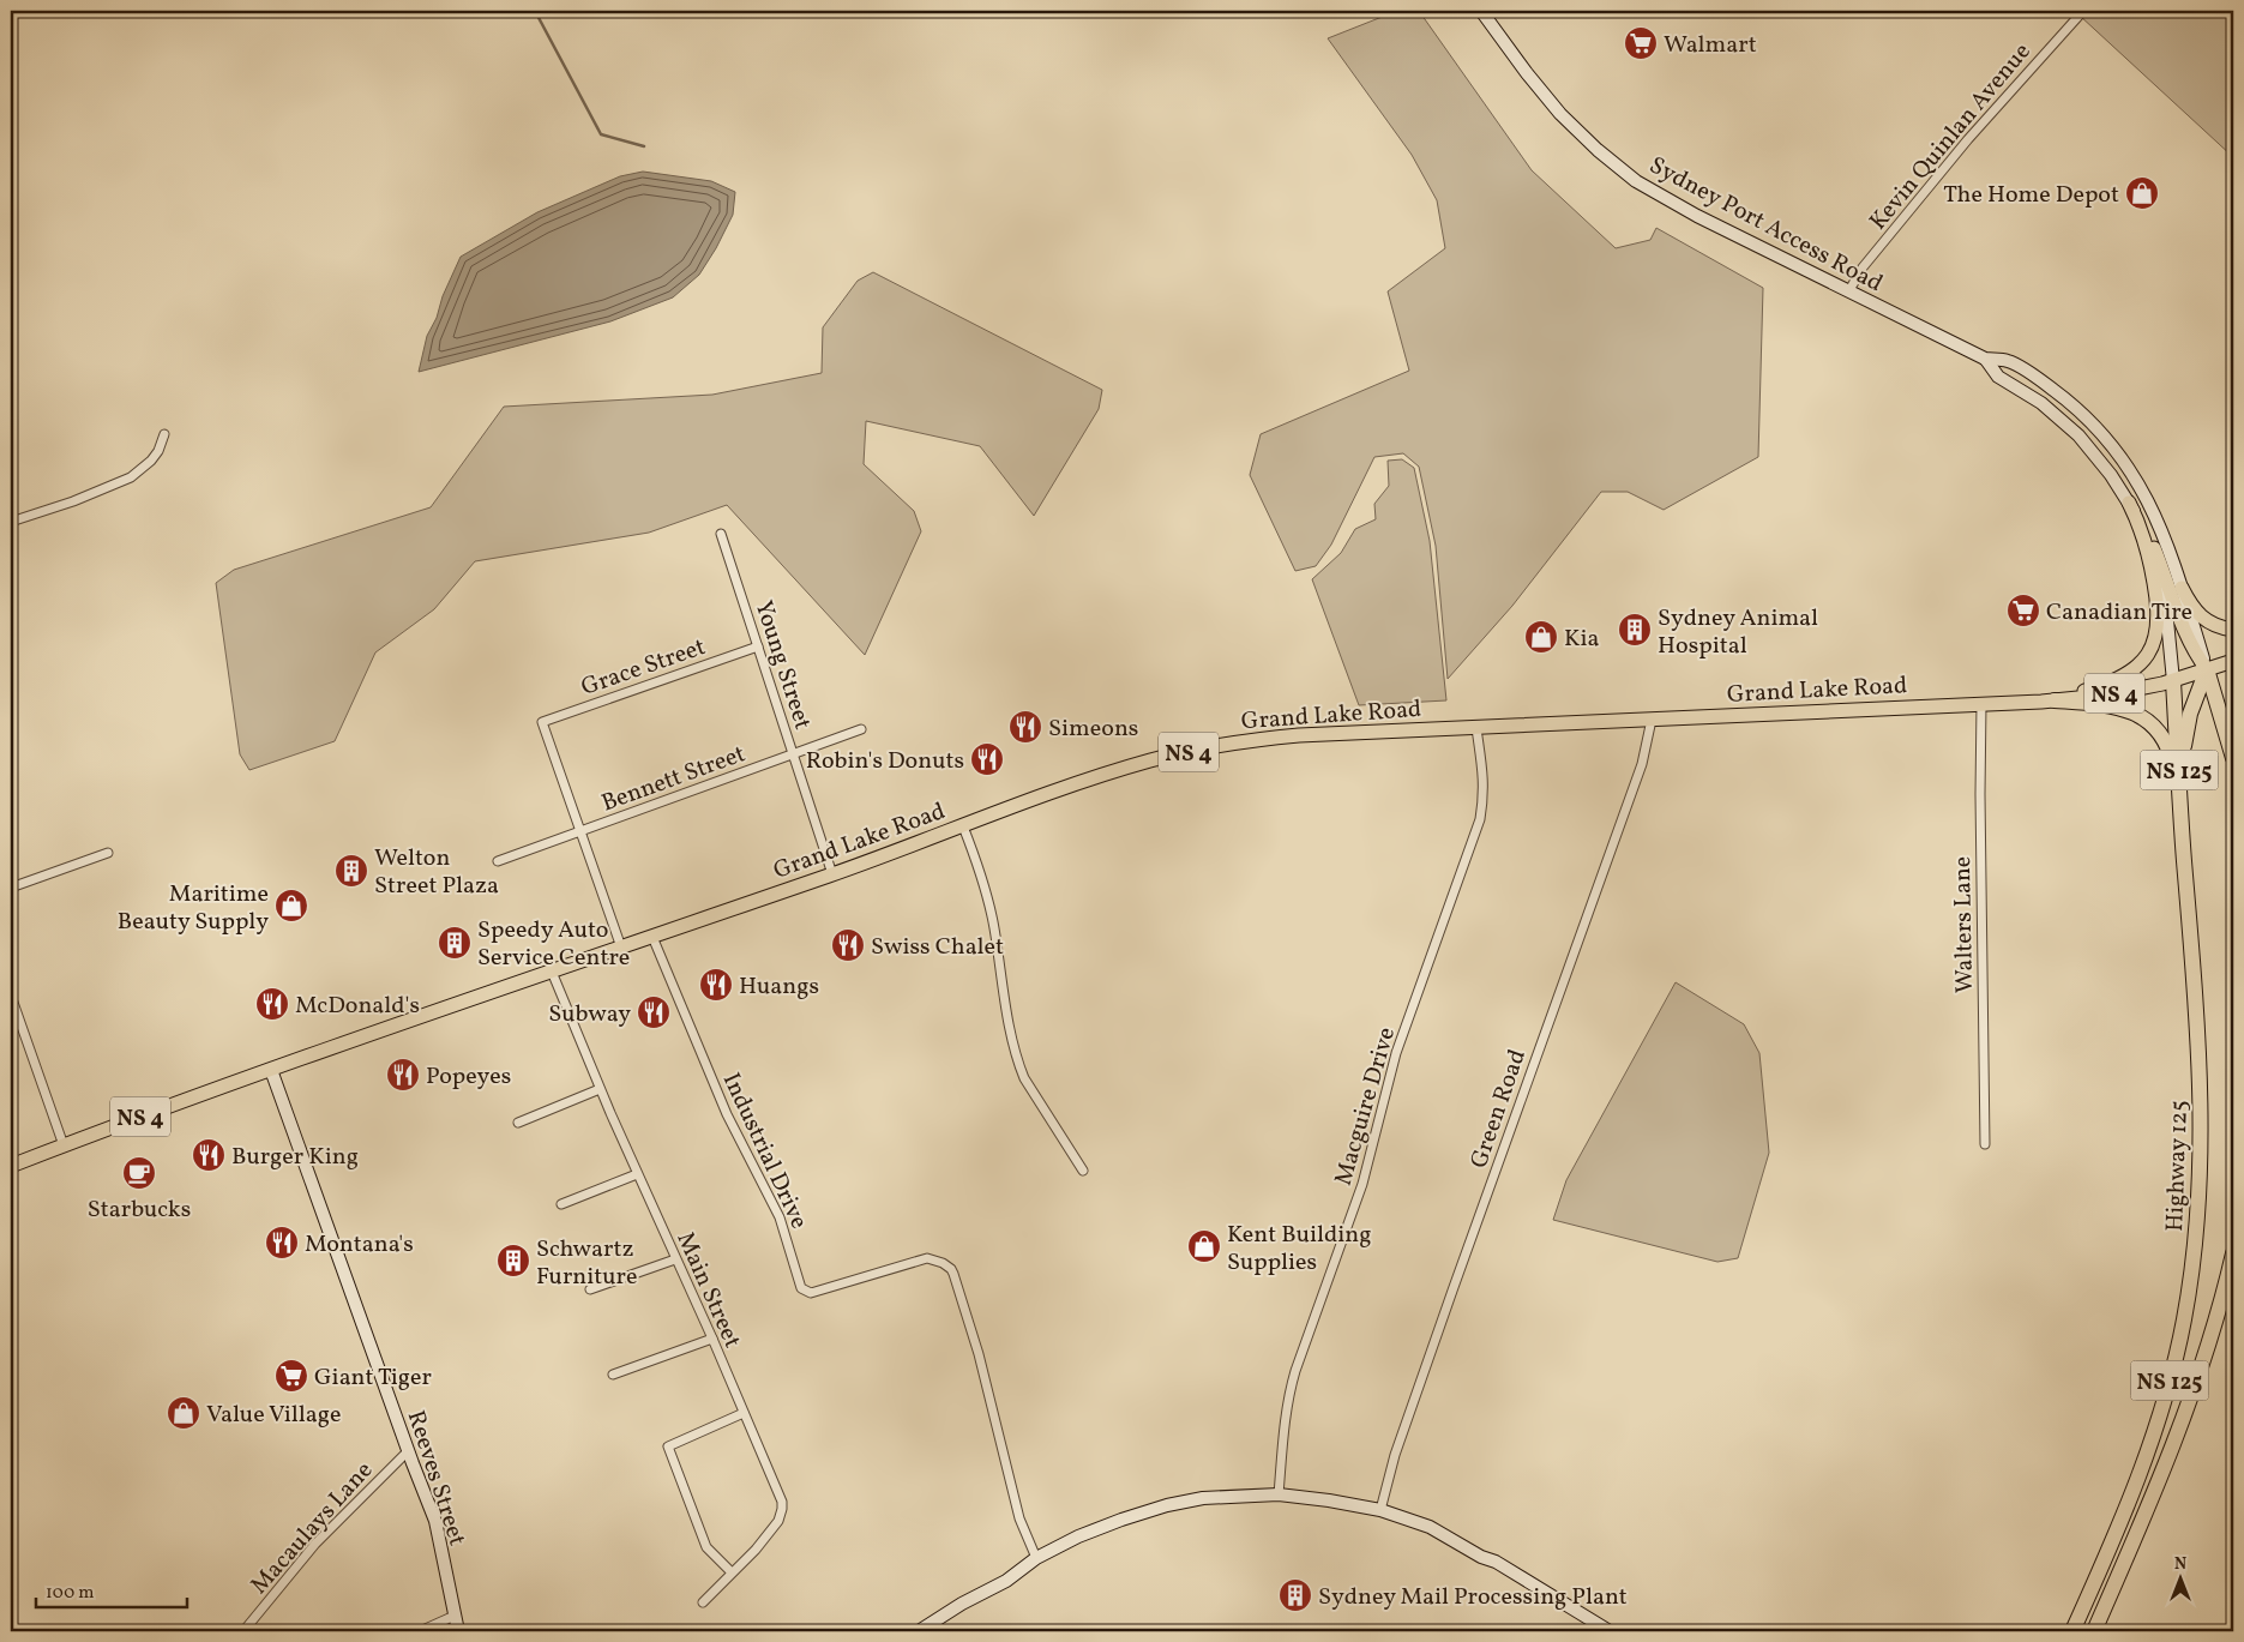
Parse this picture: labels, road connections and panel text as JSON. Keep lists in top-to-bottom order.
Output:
{
  "streets": {
    "highway": ["NS 125", "Highway 125"],
    "main road": [
      "Sydney Port Access Road",
      "Grand Lake Road",
      "NS 4",
      "Reeves Street"
    ],
    "street": [
      "Kevin Quinlan Avenue",
      "Young Street",
      "Grace Street",
      "Bennett Street",
      "Walters Lane",
      "Macguire Drive",
      "Green Road",
      "Industrial Drive",
      "Main Street",
      "Macaulays Lane"
    ]
  },
  "crossings": [
    ["Kevin Quinlan Avenue", "Sydney Port Access Road"],
    ["Sydney Port Access Road", "Grand Lake Road"],
    ["Sydney Port Access Road", "NS 125"],
    ["Sydney Port Access Road", "Highway 125"],
    ["Young Street", "Grace Street"],
    ["Young Street", "Grand Lake Road"],
    ["Young Street", "Bennett Street"],
    ["Grace Street", "Bennett Street"],
    ["Grand Lake Road", "NS 4"],
    ["Grand Lake Road", "NS 125"],
    ["Grand Lake Road", "Walters Lane"],
    ["Grand Lake Road", "Macguire Drive"],
    ["Grand Lake Road", "Green Road"],
    ["Grand Lake Road", "Industrial Drive"],
    ["Grand Lake Road", "Highway 125"],
    ["Grand Lake Road", "Main Street"],
    ["Grand Lake Road", "Reeves Street"],
    ["NS 4", "Reeves Street"],
    ["Reeves Street", "Macaulays Lane"]
  ],
  "places": {
    "supermarket": ["Walmart", "Canadian Tire", "Giant Tiger"],
    "shop": [
      "The Home Depot",
      "Kia",
      "Maritime Beauty Supply",
      "Kent Building Supplies",
      "Value Village"
    ],
    "building": [
      "Sydney Animal Hospital",
      "Welton Street Plaza",
      "Speedy Auto Service Centre",
      "Schwartz Furniture",
      "Sydney Mail Processing Plant"
    ],
    "restaurant": [
      "Simeons",
      "Robin's Donuts",
      "Swiss Chalet",
      "Huangs",
      "McDonald's",
      "Subway",
      "Popeyes",
      "Burger King",
      "Montana's"
    ],
    "cafe": ["Starbucks"]
  },
  "scale_bar": "100 m",
  "north": "top"
}
